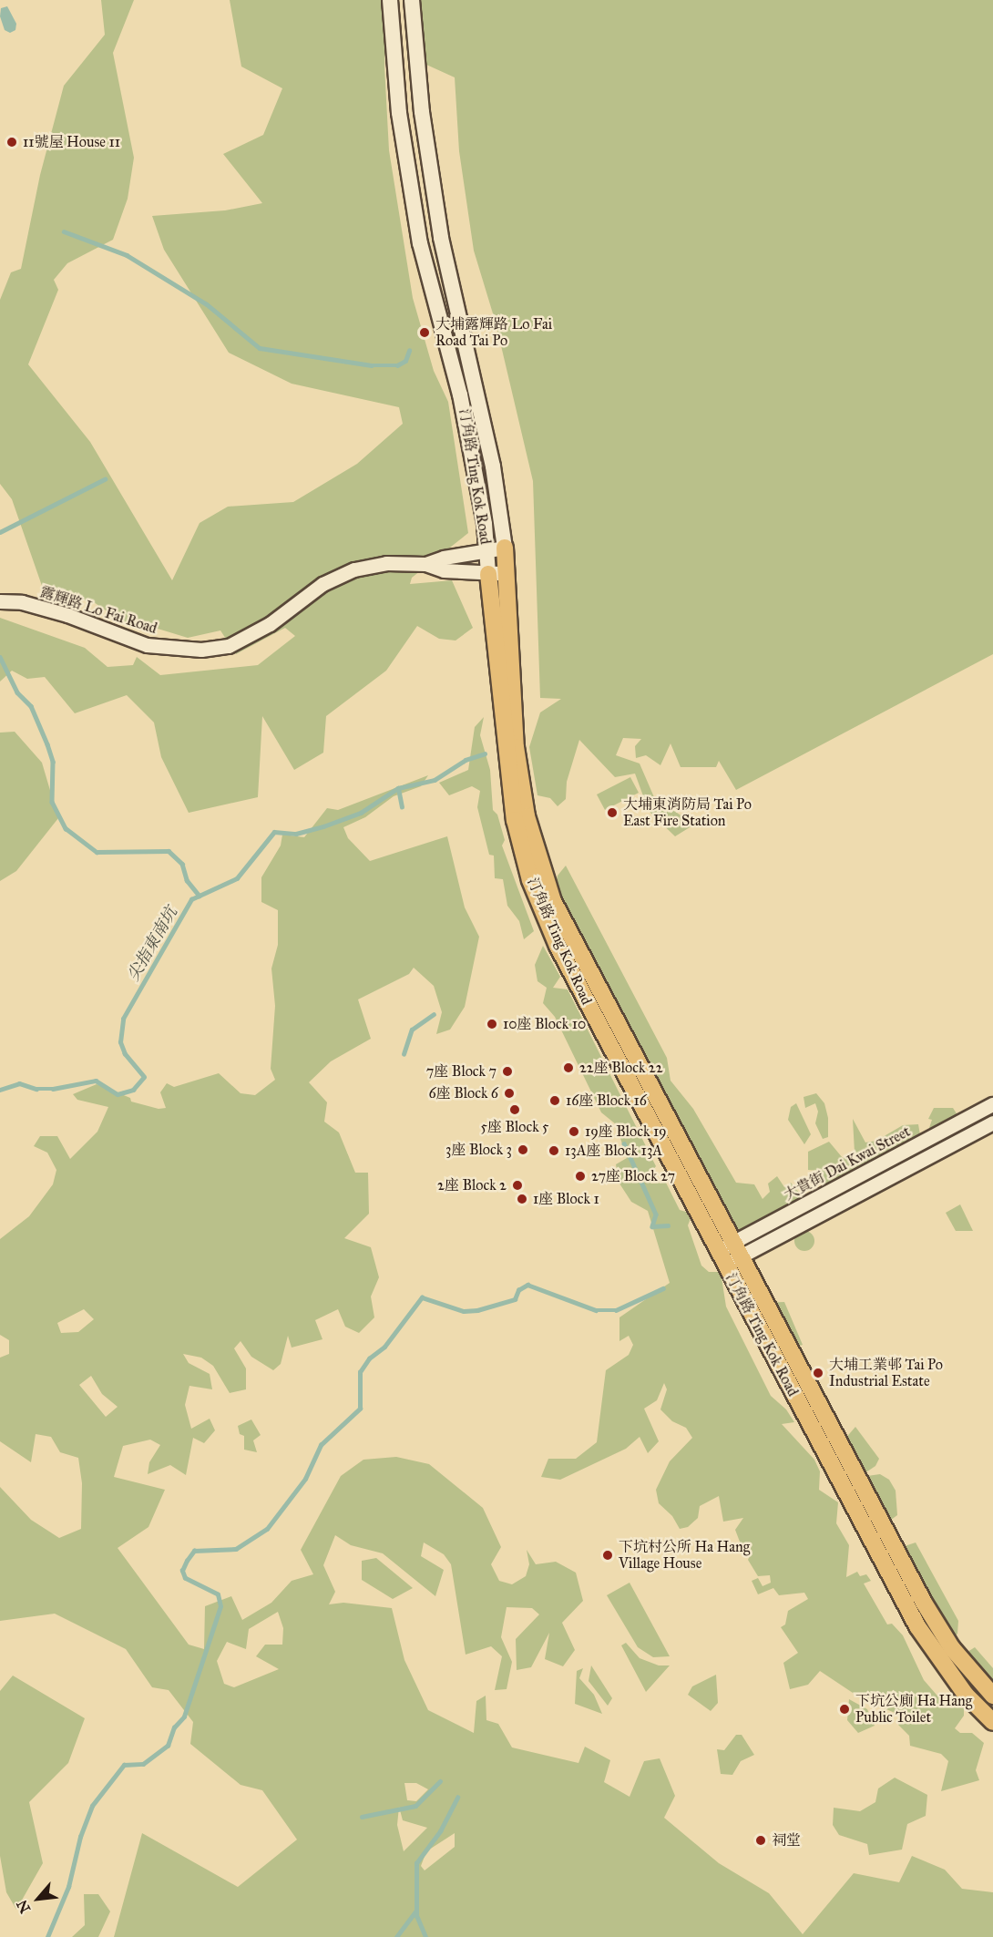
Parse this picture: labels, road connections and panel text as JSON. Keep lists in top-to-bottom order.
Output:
{
  "streets": {
    "main road": ["汀角路 Ting Kok Road"],
    "street": ["露輝路 Lo Fai Road", "大貴街 Dai Kwai Street"]
  },
  "crossings": [
    ["汀角路 Ting Kok Road", "露輝路 Lo Fai Road"],
    ["汀角路 Ting Kok Road", "大貴街 Dai Kwai Street"]
  ],
  "water": ["尖指東南坑"],
  "places": [
    "11號屋 House 11",
    "大埔露輝路 Lo Fai Road Tai Po",
    "大埔東消防局 Tai Po East Fire Station",
    "10座 Block 10",
    "22座 Block 22",
    "7座 Block 7",
    "6座 Block 6",
    "16座 Block 16",
    "5座 Block 5",
    "19座 Block 19",
    "3座 Block 3",
    "13A座 Block 13A",
    "27座 Block 27",
    "2座 Block 2",
    "1座 Block 1",
    "大埔工業邨 Tai Po Industrial Estate",
    "下坑村公所 Ha Hang Village House",
    "下坑公廁 Ha Hang Public Toilet",
    "祠堂"
  ],
  "north": "bottom left"
}
